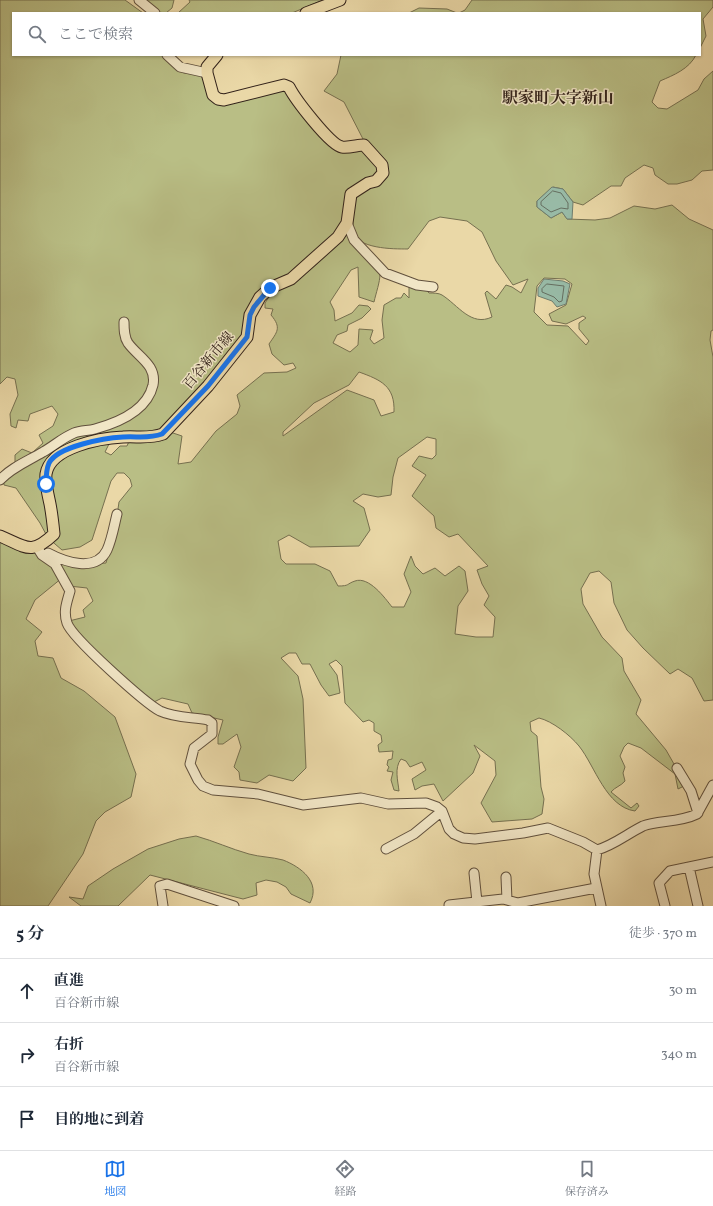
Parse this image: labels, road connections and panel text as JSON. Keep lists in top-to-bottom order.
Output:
{
  "streets": {
    "main road": ["百谷新市線"]
  },
  "districts": ["駅家町大字新山"],
  "page": {
    "search": "ここで検索",
    "heading": ["5 分", "徒歩 · 370 m"],
    "list": [
      ["直進", "百谷新市線", "30 m"],
      ["右折", "百谷新市線", "340 m"],
      "目的地に到着"
    ],
    "nav": ["地図", "経路", "保存済み"]
  }
}
